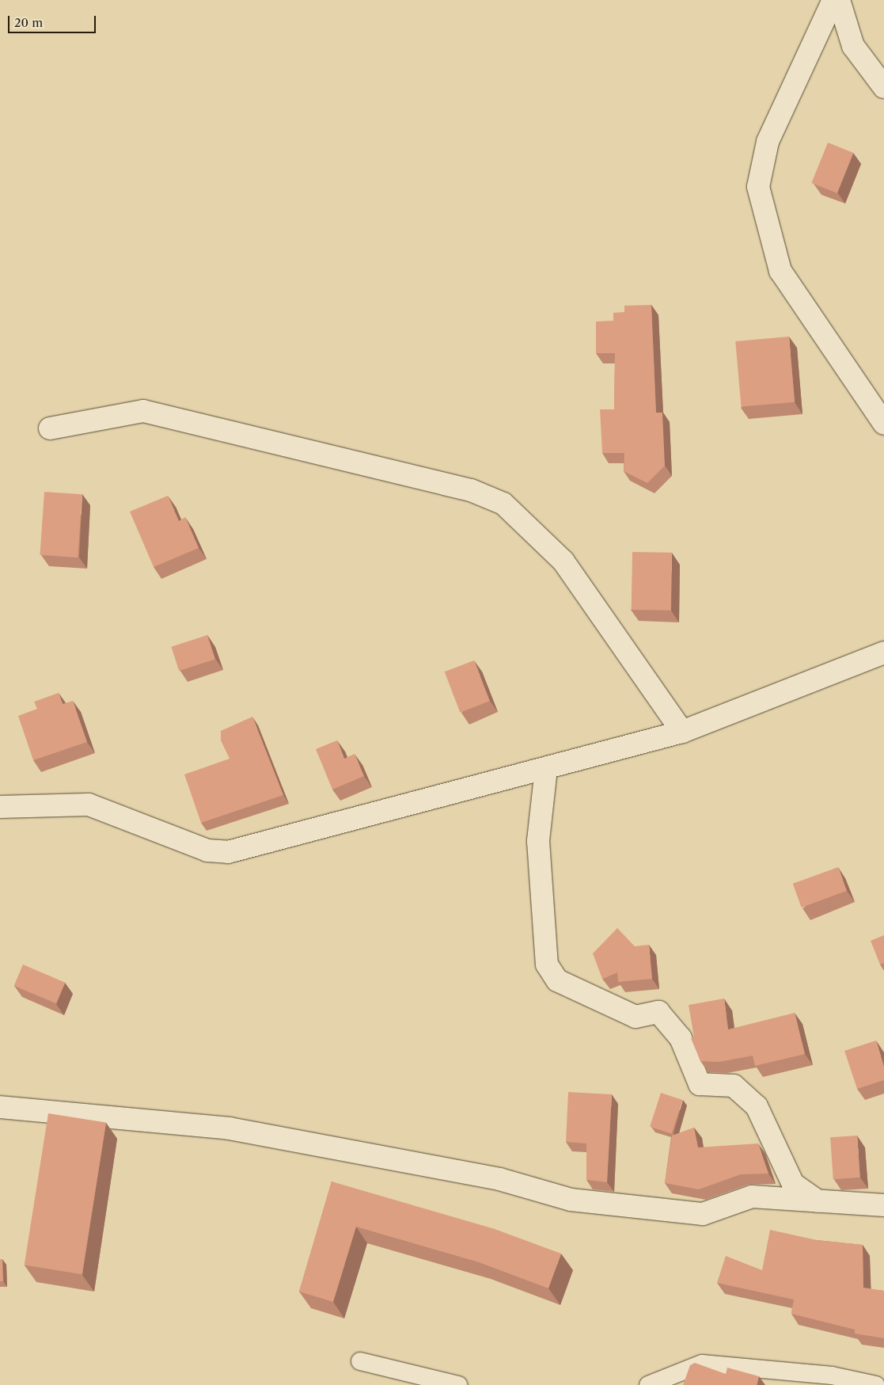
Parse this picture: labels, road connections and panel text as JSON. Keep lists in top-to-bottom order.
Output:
{
  "scale_bar": "20 m"
}
